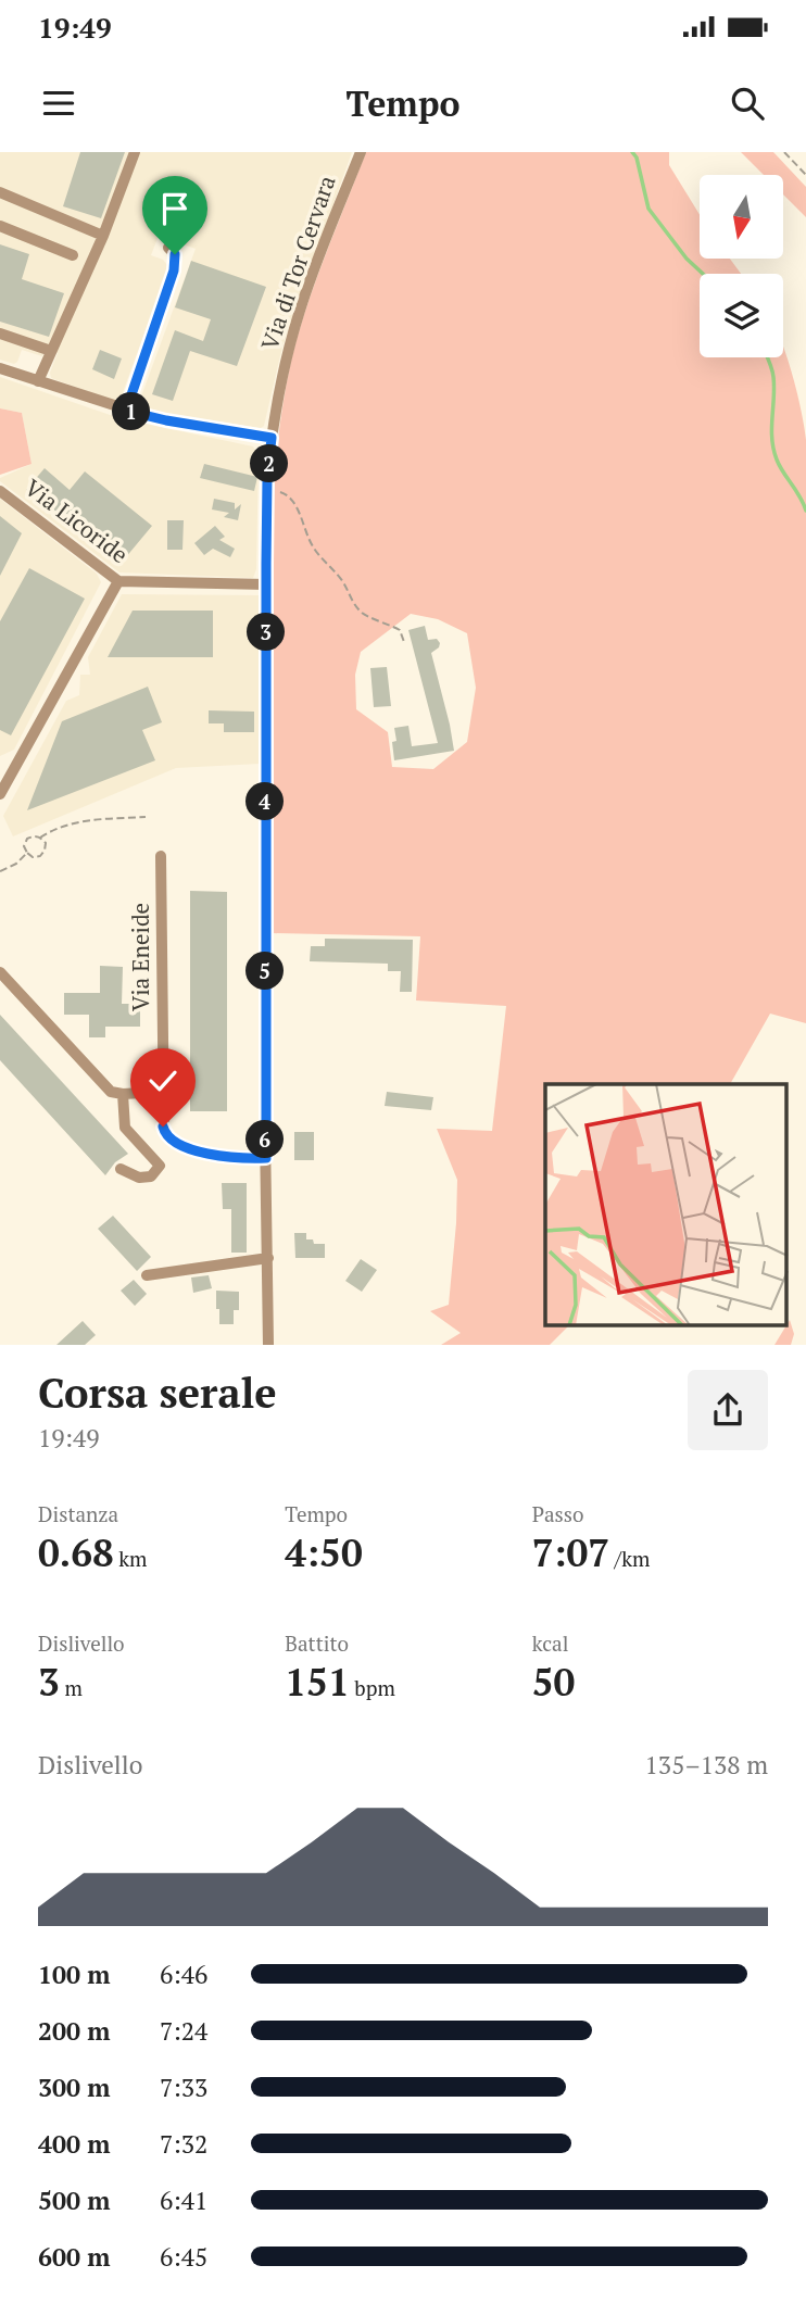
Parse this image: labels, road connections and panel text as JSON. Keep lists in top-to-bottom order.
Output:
{
  "streets": {
    "street": ["Via di Tor Cervara", "Via Licoride", "Via Eneide"]
  },
  "crossings": [
    ["Via di Tor Cervara", "Via Licoride"],
    ["Via di Tor Cervara", "Via Eneide"]
  ],
  "north": "bottom",
  "page": {
    "status": "19:49",
    "header": "Tempo",
    "pins": [
      "1",
      "2",
      "3",
      "4",
      "5",
      "6"
    ],
    "heading": ["Corsa serale", "19:49"],
    "stats": [
      ["Distanza", "0.68 km"],
      ["Tempo", "4:50"],
      ["Passo", "7:07 /km"],
      ["Dislivello", "3 m"],
      ["Battito", "151 bpm"],
      ["kcal", "50"]
    ],
    "chart": ["Dislivello", "135–138 m"],
    "list": [
      {
        "name": "100 m",
        "note": "6:46"
      },
      {
        "name": "200 m",
        "note": "7:24"
      },
      {
        "name": "300 m",
        "note": "7:33"
      },
      {
        "name": "400 m",
        "note": "7:32"
      },
      {
        "name": "500 m",
        "note": "6:41"
      },
      {
        "name": "600 m",
        "note": "6:45"
      }
    ]
  }
}
